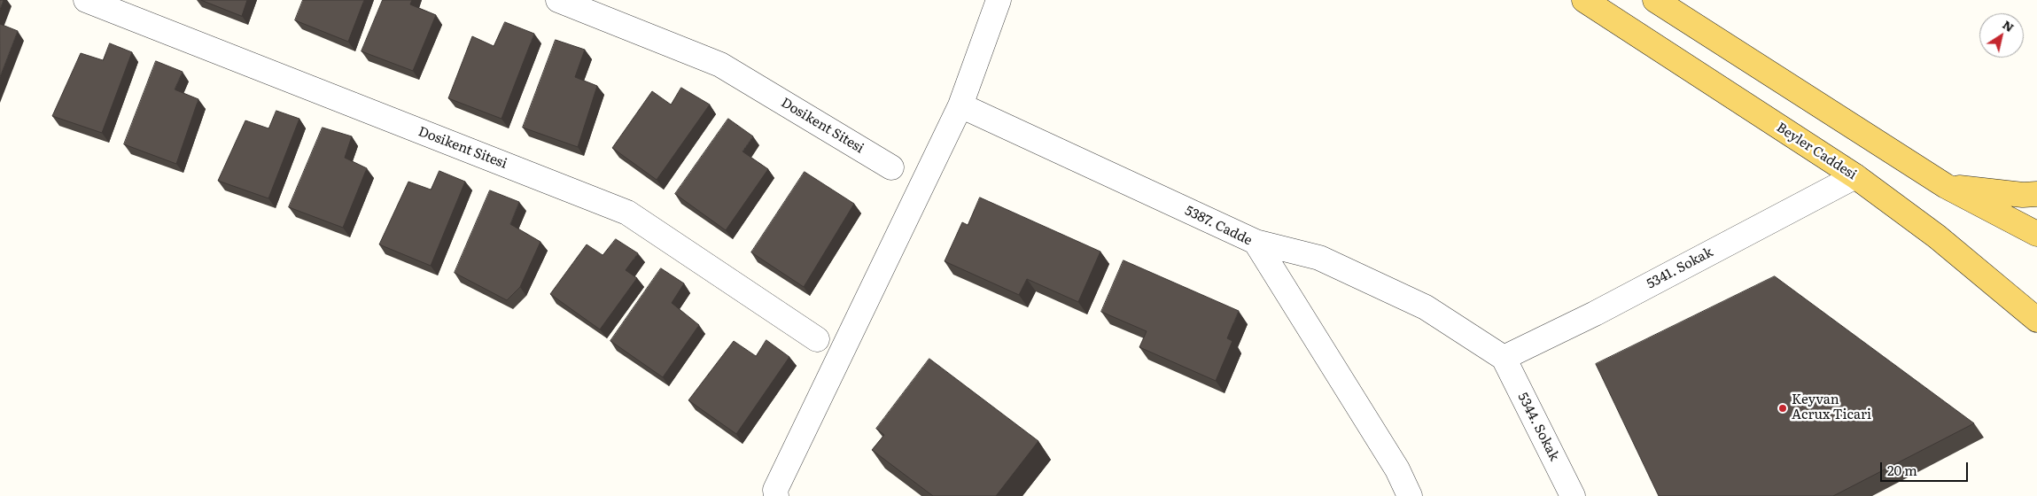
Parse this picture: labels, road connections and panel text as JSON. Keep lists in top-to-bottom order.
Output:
{
  "streets": {
    "main road": ["Beyler Caddesi"],
    "street": [
      "Dosikent Sitesi",
      "5387. Cadde",
      "5341. Sokak",
      "5344. Sokak"
    ]
  },
  "crossings": [
    ["Beyler Caddesi", "5341. Sokak"],
    ["5341. Sokak", "5344. Sokak"]
  ],
  "places": ["Keyvan Acrux Ticari"],
  "scale_bar": "20 m",
  "north": "top right"
}
